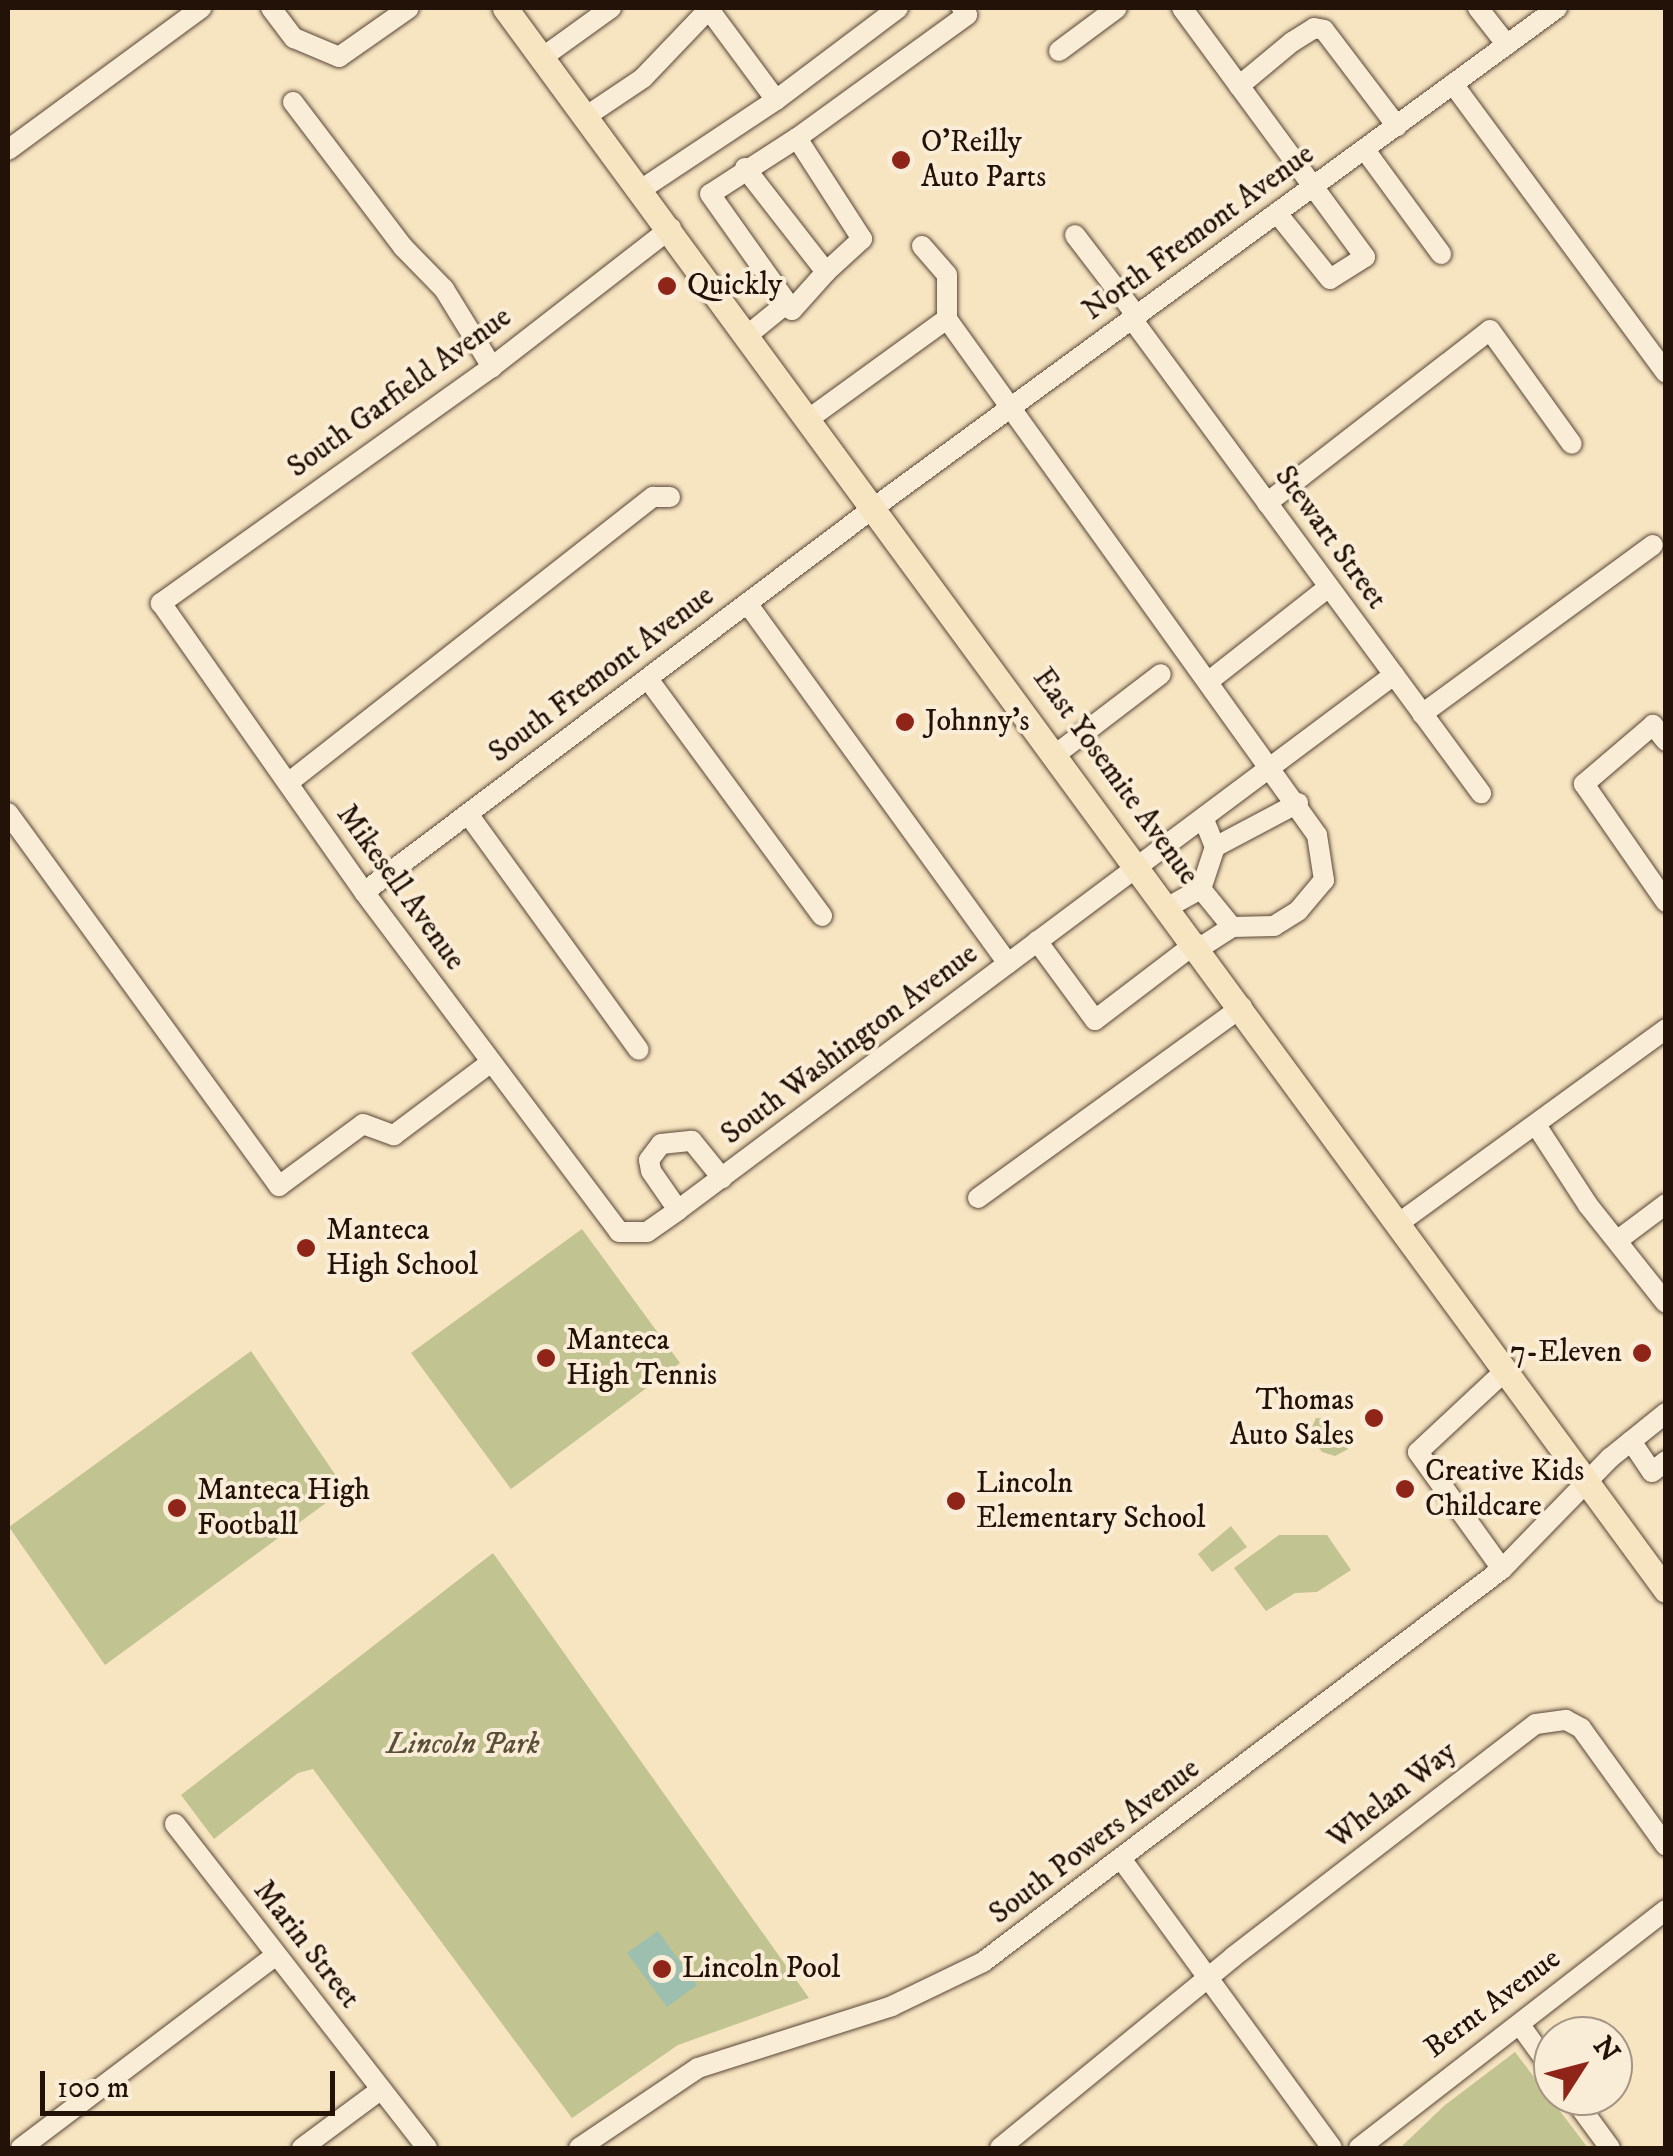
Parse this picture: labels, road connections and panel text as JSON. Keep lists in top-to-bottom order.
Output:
{
  "streets": {
    "main road": ["East Yosemite Avenue"],
    "street": [
      "North Fremont Avenue",
      "South Garfield Avenue",
      "Stewart Street",
      "South Fremont Avenue",
      "Mikesell Avenue",
      "South Washington Avenue",
      "Whelan Way",
      "South Powers Avenue",
      "Marin Street",
      "Bernt Avenue"
    ]
  },
  "crossings": [
    ["North Fremont Avenue", "Stewart Street"],
    ["North Fremont Avenue", "South Fremont Avenue"],
    ["North Fremont Avenue", "East Yosemite Avenue"],
    ["South Garfield Avenue", "East Yosemite Avenue"],
    ["South Garfield Avenue", "Mikesell Avenue"],
    ["Stewart Street", "South Washington Avenue"],
    ["South Fremont Avenue", "East Yosemite Avenue"],
    ["South Fremont Avenue", "Mikesell Avenue"],
    ["East Yosemite Avenue", "South Washington Avenue"],
    ["East Yosemite Avenue", "South Powers Avenue"],
    ["Mikesell Avenue", "South Washington Avenue"]
  ],
  "parks": ["Lincoln Park"],
  "places": [
    "O'Reilly Auto Parts",
    "Quickly",
    "Johnny's",
    "Manteca High School",
    "7-Eleven",
    "Manteca High Tennis",
    "Thomas Auto Sales",
    "Creative Kids Childcare",
    "Lincoln Elementary School",
    "Manteca High Football",
    "Lincoln Pool"
  ],
  "scale_bar": "100 m",
  "north": "top right"
}
